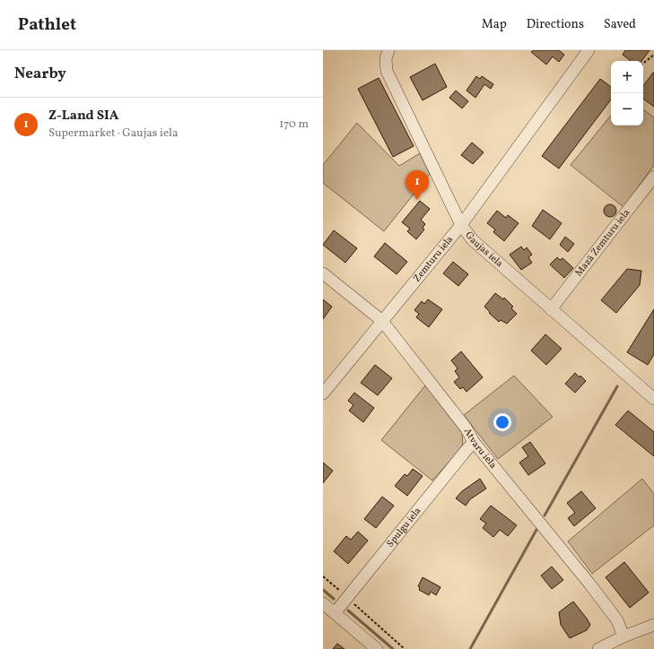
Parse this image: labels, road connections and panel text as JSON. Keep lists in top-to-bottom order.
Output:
{
  "streets": {
    "street": [
      "Mazā Zemturu iela",
      "Gaujas iela",
      "Zemturu iela",
      "Atvaru iela",
      "Spulgu iela"
    ]
  },
  "crossings": [
    ["Mazā Zemturu iela", "Gaujas iela"],
    ["Gaujas iela", "Zemturu iela"],
    ["Zemturu iela", "Atvaru iela"],
    ["Atvaru iela", "Spulgu iela"]
  ],
  "page": {
    "header": "Pathlet",
    "nav": ["Map", "Directions", "Saved"],
    "heading": "Nearby",
    "map_buttons": ["+", "−"],
    "list": [
      {
        "mark": "1",
        "name": "Z-Land SIA",
        "note": "Supermarket · Gaujas iela",
        "value": "170 m"
      }
    ],
    "pins": "1"
  }
}
